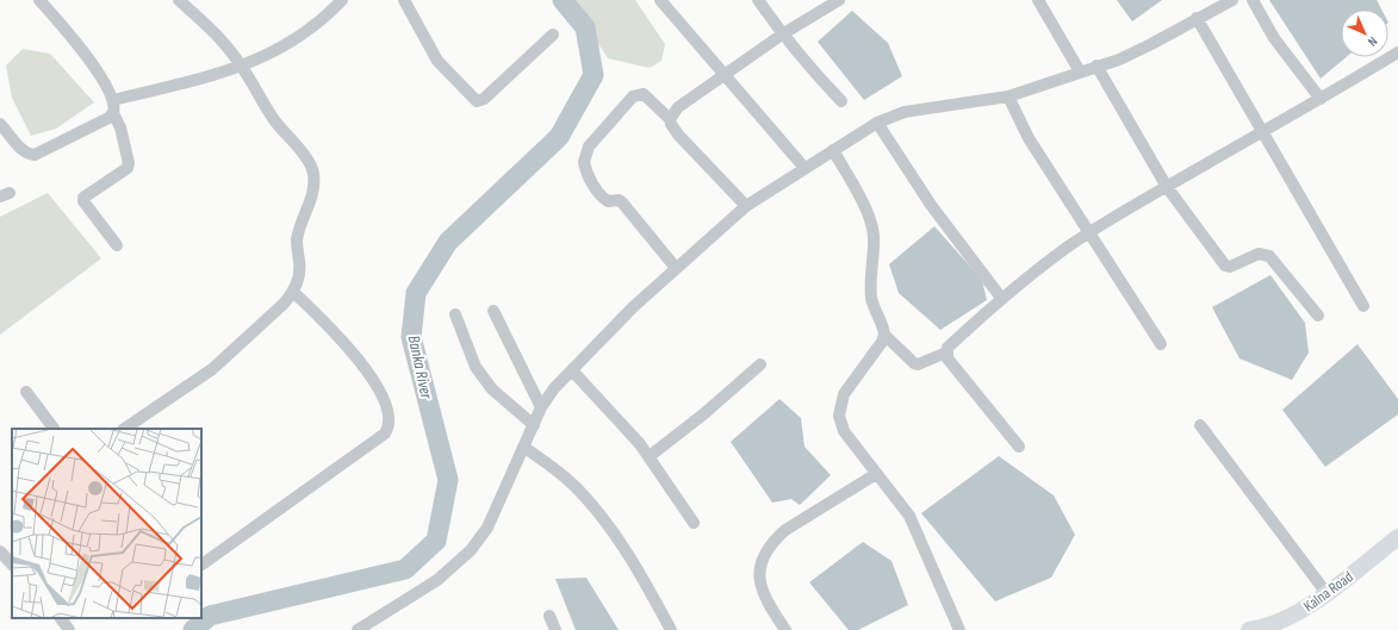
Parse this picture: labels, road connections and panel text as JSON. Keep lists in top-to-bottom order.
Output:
{
  "streets": {
    "street": ["Kalna Road"]
  },
  "water": ["Banka River"],
  "north": "bottom right"
}
